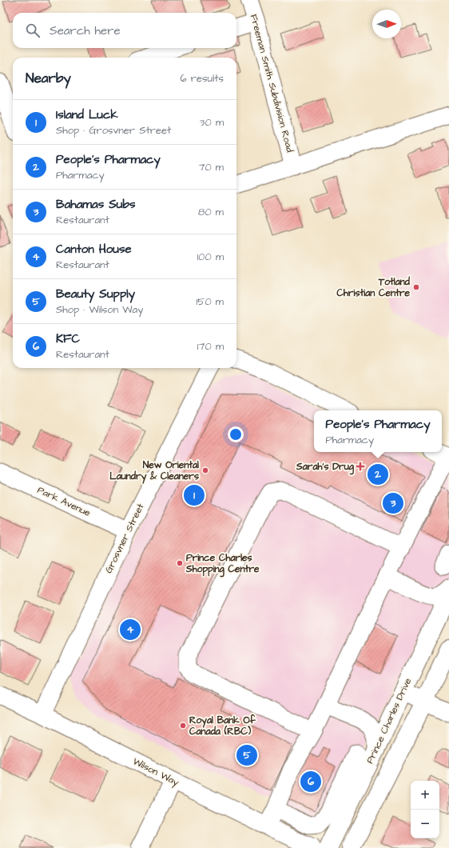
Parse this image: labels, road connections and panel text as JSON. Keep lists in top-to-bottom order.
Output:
{
  "streets": {
    "highway": ["Prince Charles Drive"],
    "street": [
      "Freeman Smith Subdivision Road",
      "Park Avenue",
      "Grosvner Street",
      "Wilson Way"
    ]
  },
  "crossings": [
    ["Park Avenue", "Grosvner Street"],
    ["Grosvner Street", "Wilson Way"]
  ],
  "places": {
    "other": [
      "Totland Christian Centre",
      "New Oriental Laundry & Cleaners",
      "Prince Charles Shopping Centre",
      "Royal Bank Of Canada (RBC)"
    ],
    "health": ["Sarah's Drug"]
  },
  "north": "right",
  "page": {
    "search": "Search here",
    "heading": ["Nearby", "6 results"],
    "list": [
      {
        "mark": "1",
        "name": "Island Luck",
        "note": "Shop · Grosvner Street",
        "value": "30 m"
      },
      {
        "mark": "2",
        "name": "People's Pharmacy",
        "note": "Pharmacy",
        "value": "70 m"
      },
      {
        "mark": "3",
        "name": "Bahamas Subs",
        "note": "Restaurant",
        "value": "80 m"
      },
      {
        "mark": "4",
        "name": "Canton House",
        "note": "Restaurant",
        "value": "100 m"
      },
      {
        "mark": "5",
        "name": "Beauty Supply",
        "note": "Shop · Wilson Way",
        "value": "150 m"
      },
      {
        "mark": "6",
        "name": "KFC",
        "note": "Restaurant",
        "value": "170 m"
      }
    ],
    "popup": ["People's Pharmacy", "Pharmacy"],
    "pins": [
      "2",
      "1",
      "3",
      "4",
      "5",
      "6"
    ],
    "map_buttons": ["+", "−"]
  }
}
